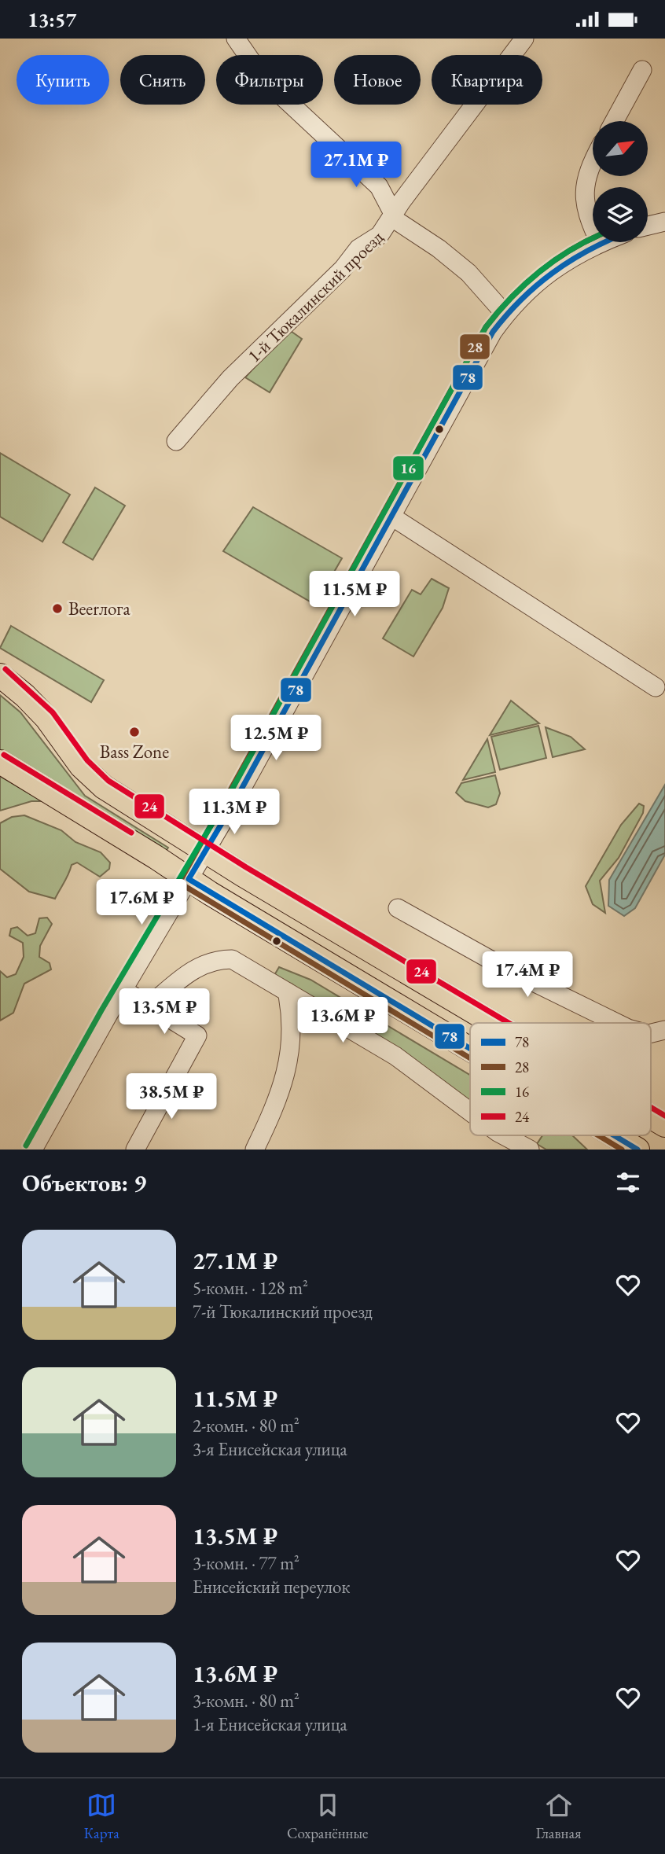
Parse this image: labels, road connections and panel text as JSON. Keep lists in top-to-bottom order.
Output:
{
  "streets": {
    "street": ["1-й Тюкалинский проезд"]
  },
  "places": ["Beerлога", "Bass Zone"],
  "lines": [
    "transit line 28",
    "transit line 16",
    "transit line 78",
    "transit line 24"
  ],
  "legend": [
    "78",
    "28",
    "16",
    "24"
  ],
  "north": "top right",
  "page": {
    "status": "13:57",
    "chip": [
      "Купить",
      "Снять",
      "Фильтры",
      "Новое",
      "Квартира"
    ],
    "price": [
      "27.1M ₽",
      "11.5M ₽",
      "12.5M ₽",
      "11.3M ₽",
      "17.6M ₽",
      "17.4M ₽",
      "13.5M ₽",
      "13.6M ₽",
      "38.5M ₽"
    ],
    "heading": "Объектов: 9",
    "list": [
      {
        "name": "27.1M ₽",
        "note": "5-комн. · 128 m² · 7-й Тюкалинский проезд"
      },
      {
        "name": "11.5M ₽",
        "note": "2-комн. · 80 m² · 3-я Енисейская улица"
      },
      {
        "name": "13.5M ₽",
        "note": "3-комн. · 77 m² · Енисейский переулок"
      },
      {
        "name": "13.6M ₽",
        "note": "3-комн. · 80 m² · 1-я Енисейская улица"
      }
    ],
    "tabs": ["Карта", "Сохранённые", "Главная"]
  }
}
